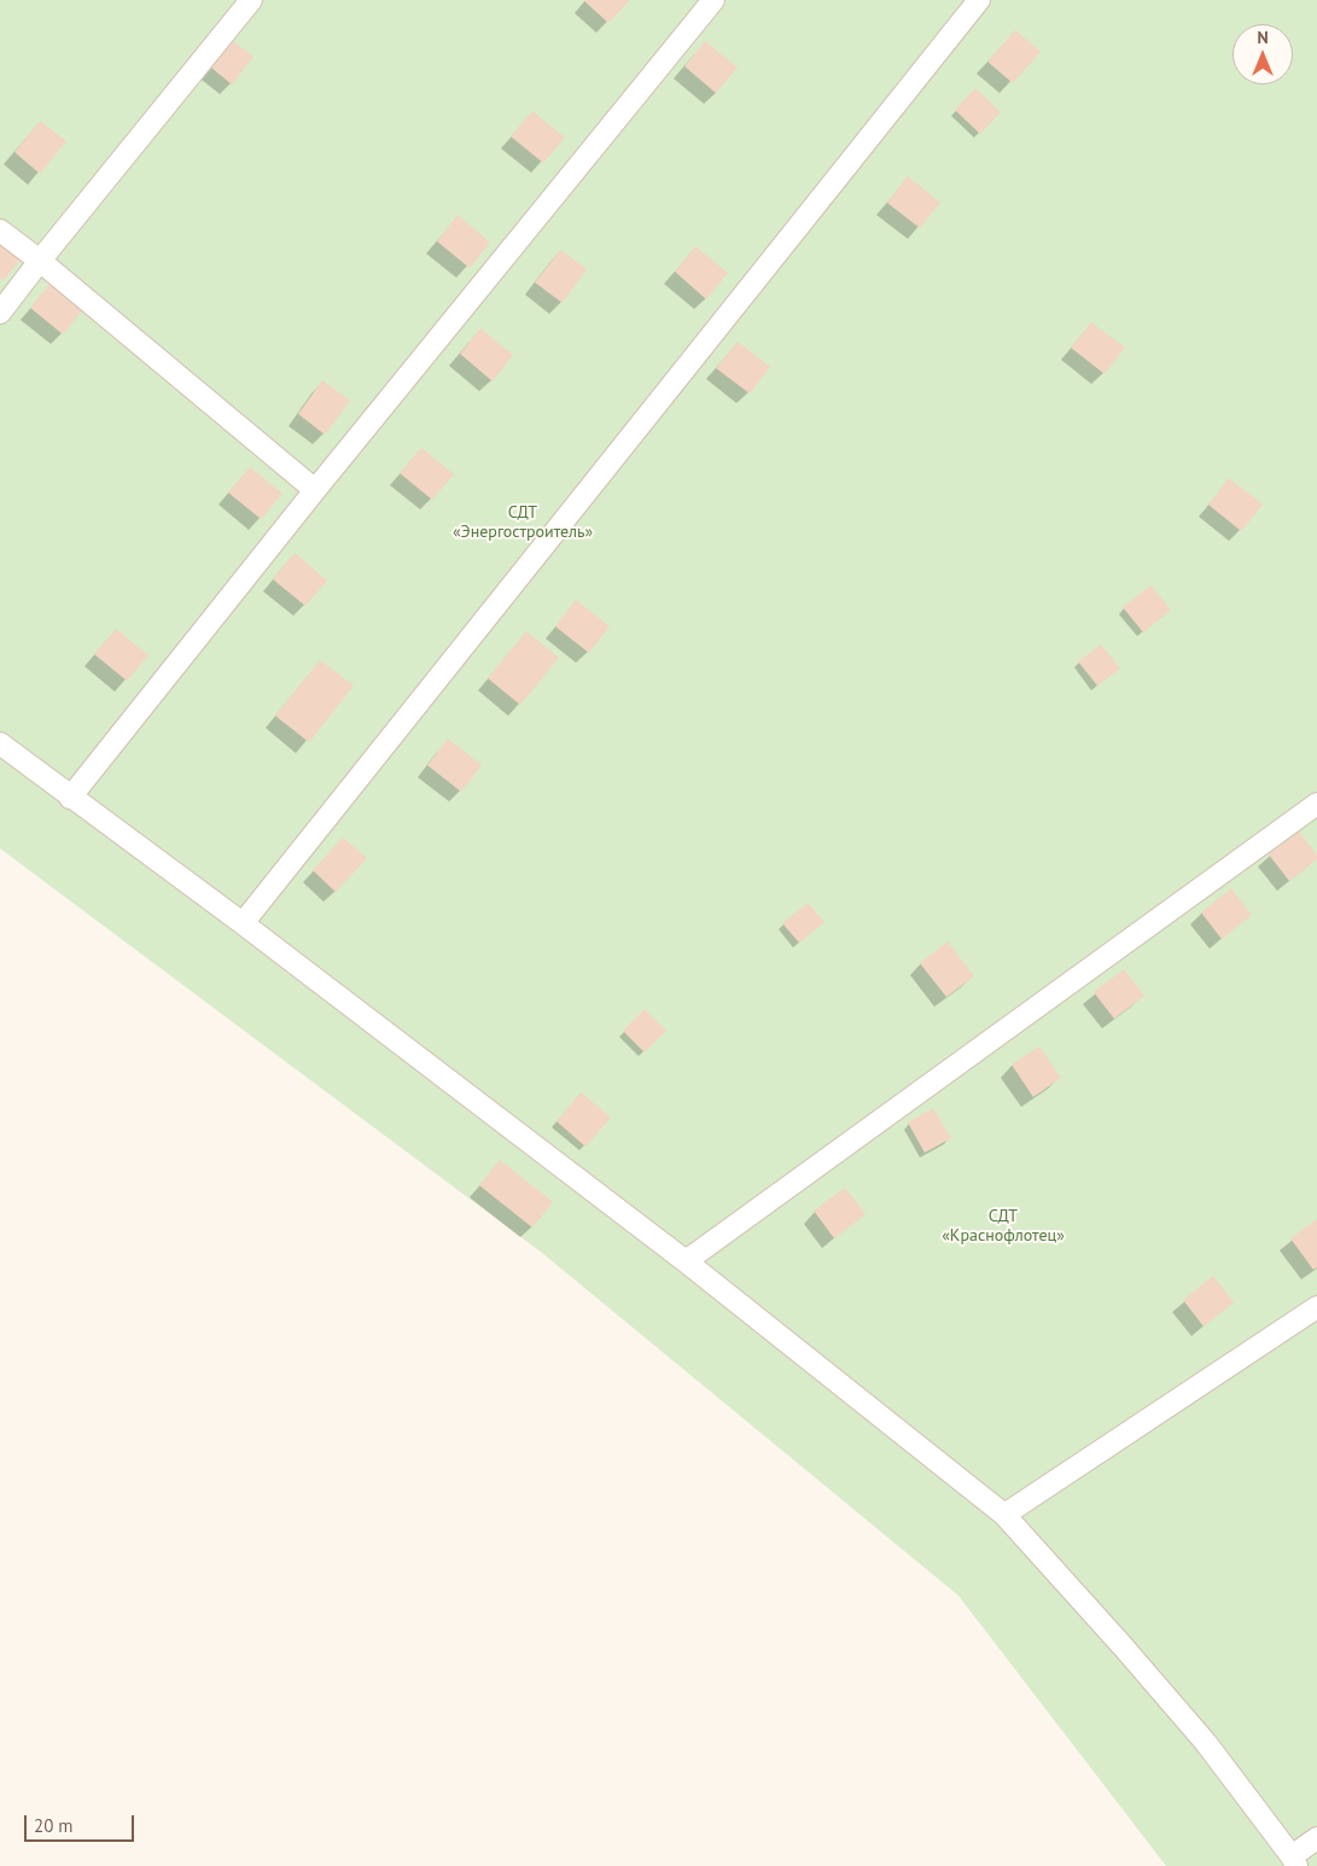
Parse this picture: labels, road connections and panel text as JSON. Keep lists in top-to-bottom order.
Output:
{
  "parks": ["СДТ «Энергостроитель»", "СДТ «Краснофлотец»"],
  "scale_bar": "20 m",
  "north": "top"
}
